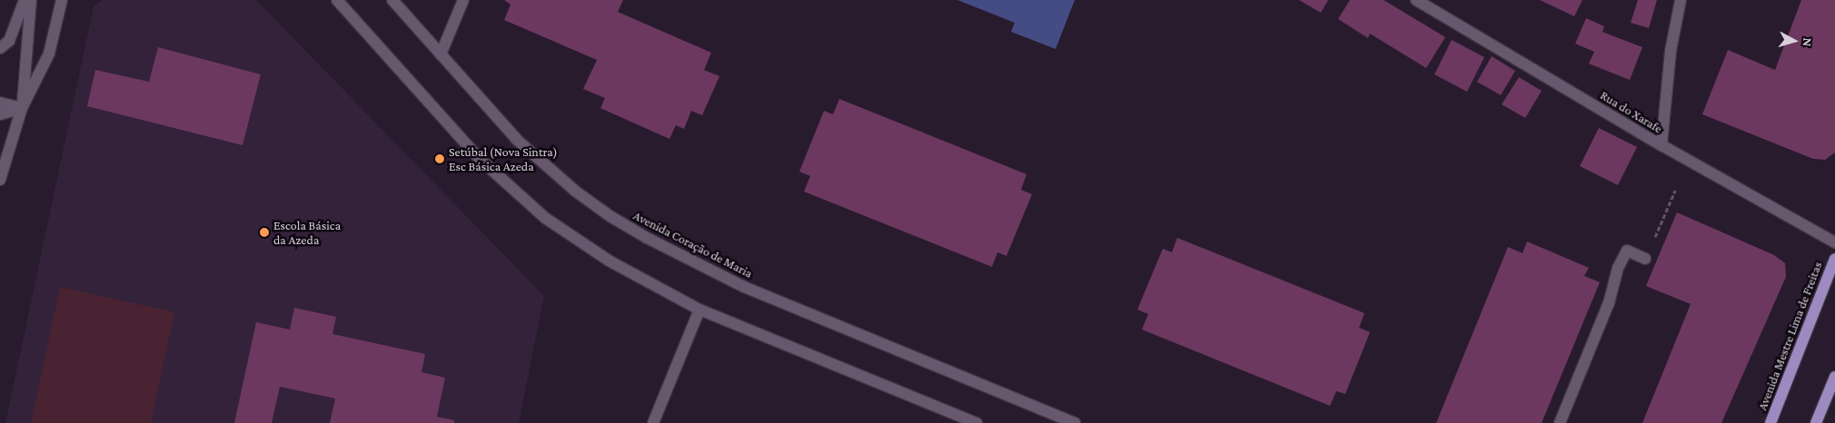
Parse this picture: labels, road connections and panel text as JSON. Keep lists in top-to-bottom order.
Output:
{
  "streets": {
    "main road": ["Avenida Mestre Lima de Freitas"],
    "street": ["Rua do Xarafe", "Avenida Coração de Maria"]
  },
  "places": ["Setúbal (Nova Sintra) Esc Básica Azeda", "Escola Básica da Azeda"],
  "north": "right"
}
